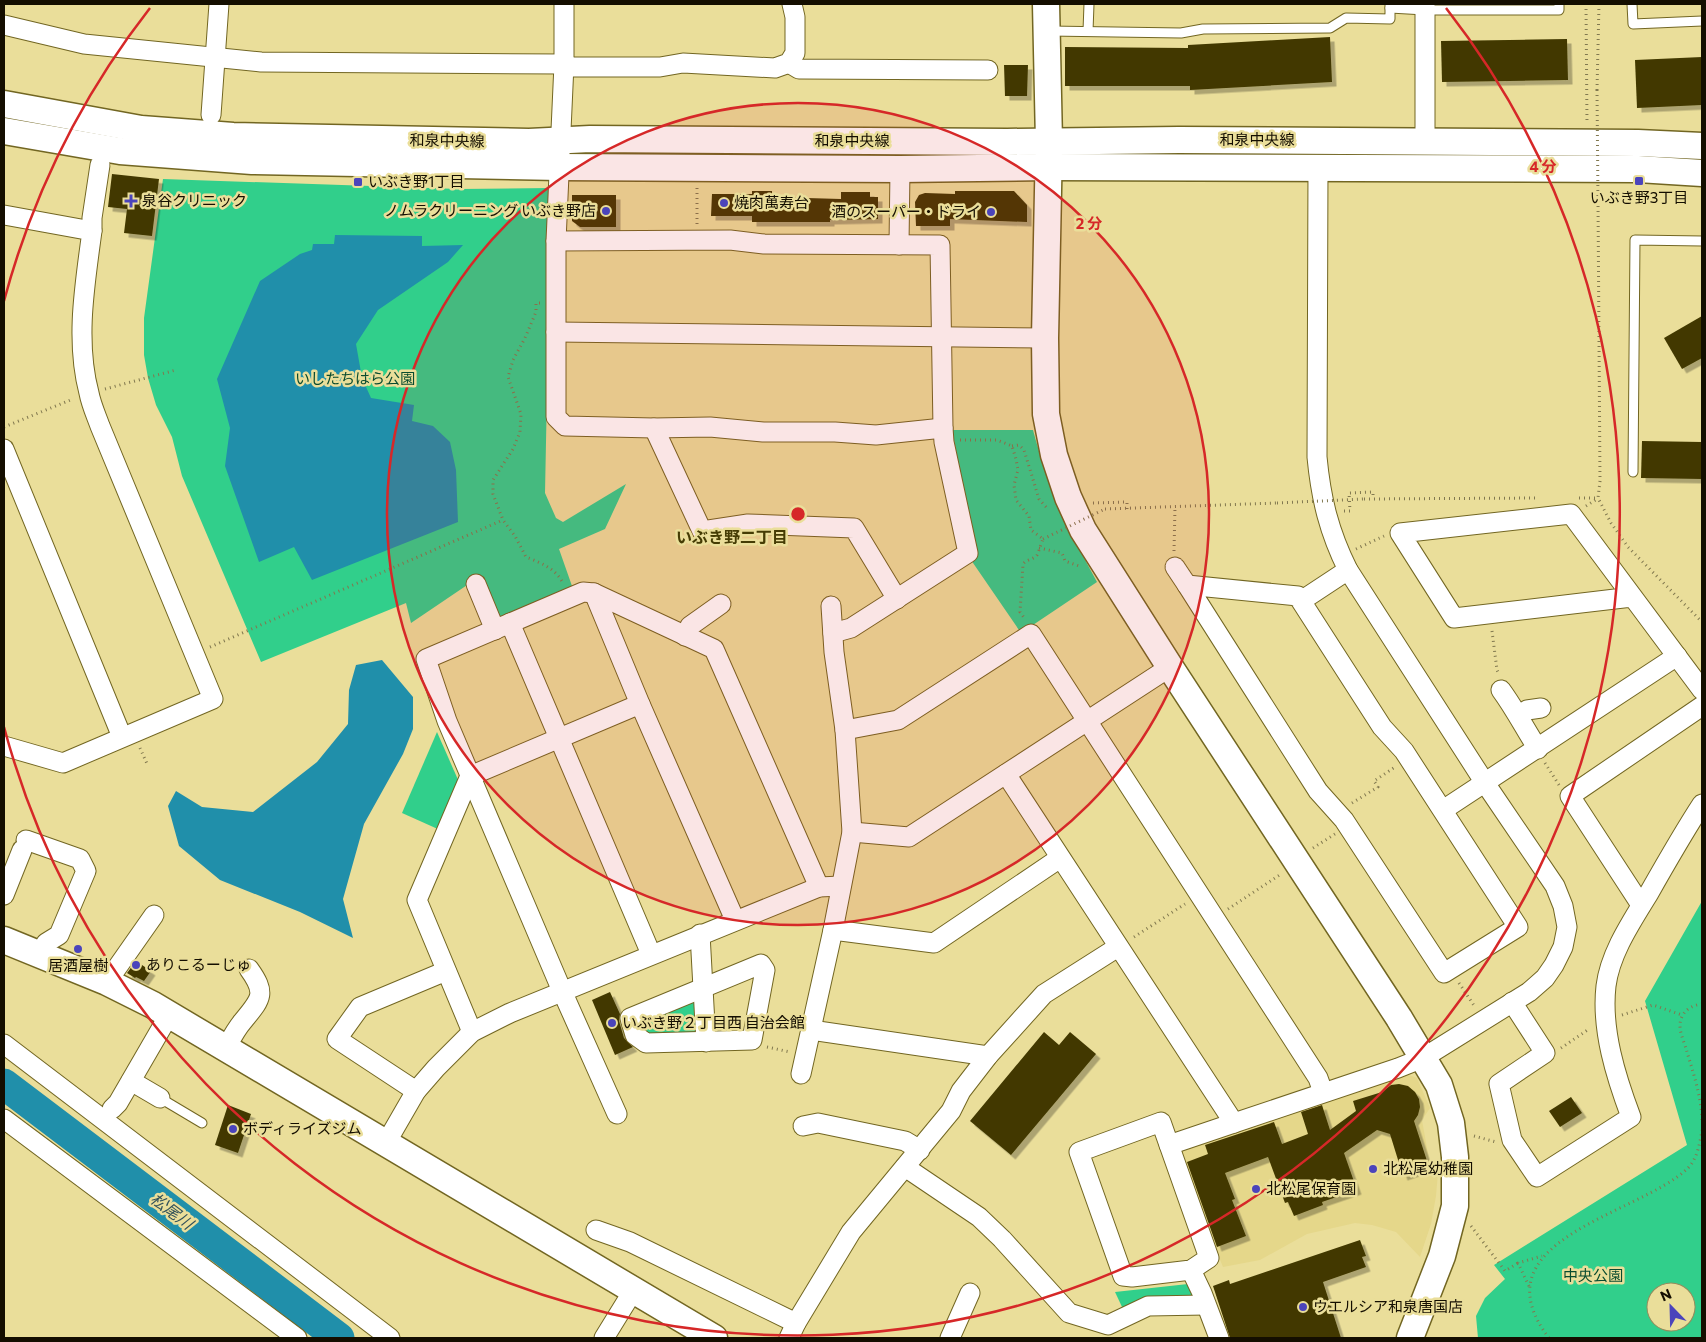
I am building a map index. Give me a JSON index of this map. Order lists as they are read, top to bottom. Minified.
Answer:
{"streets":{"street":["和泉中央線"]},"districts":["いぶき野二丁目"],"water":["松尾川"],"parks":["いしたちはら公園","中央公園"],"places":{"transit":["いぶき野3丁目","いぶき野1丁目"],"health":["泉谷クリニック"],"other":["焼肉萬寿台","ノムラクリーニング いぶき野店","酒のスーパー・ドライ","居酒屋樹","ありこるーじゅ","いぶき野２丁目西 自治会館","ボディライズジム","北松尾幼稚園","北松尾保育園","ウエルシア和泉唐国店"]},"north":"top left","rings":["4 分","2 分"]}
